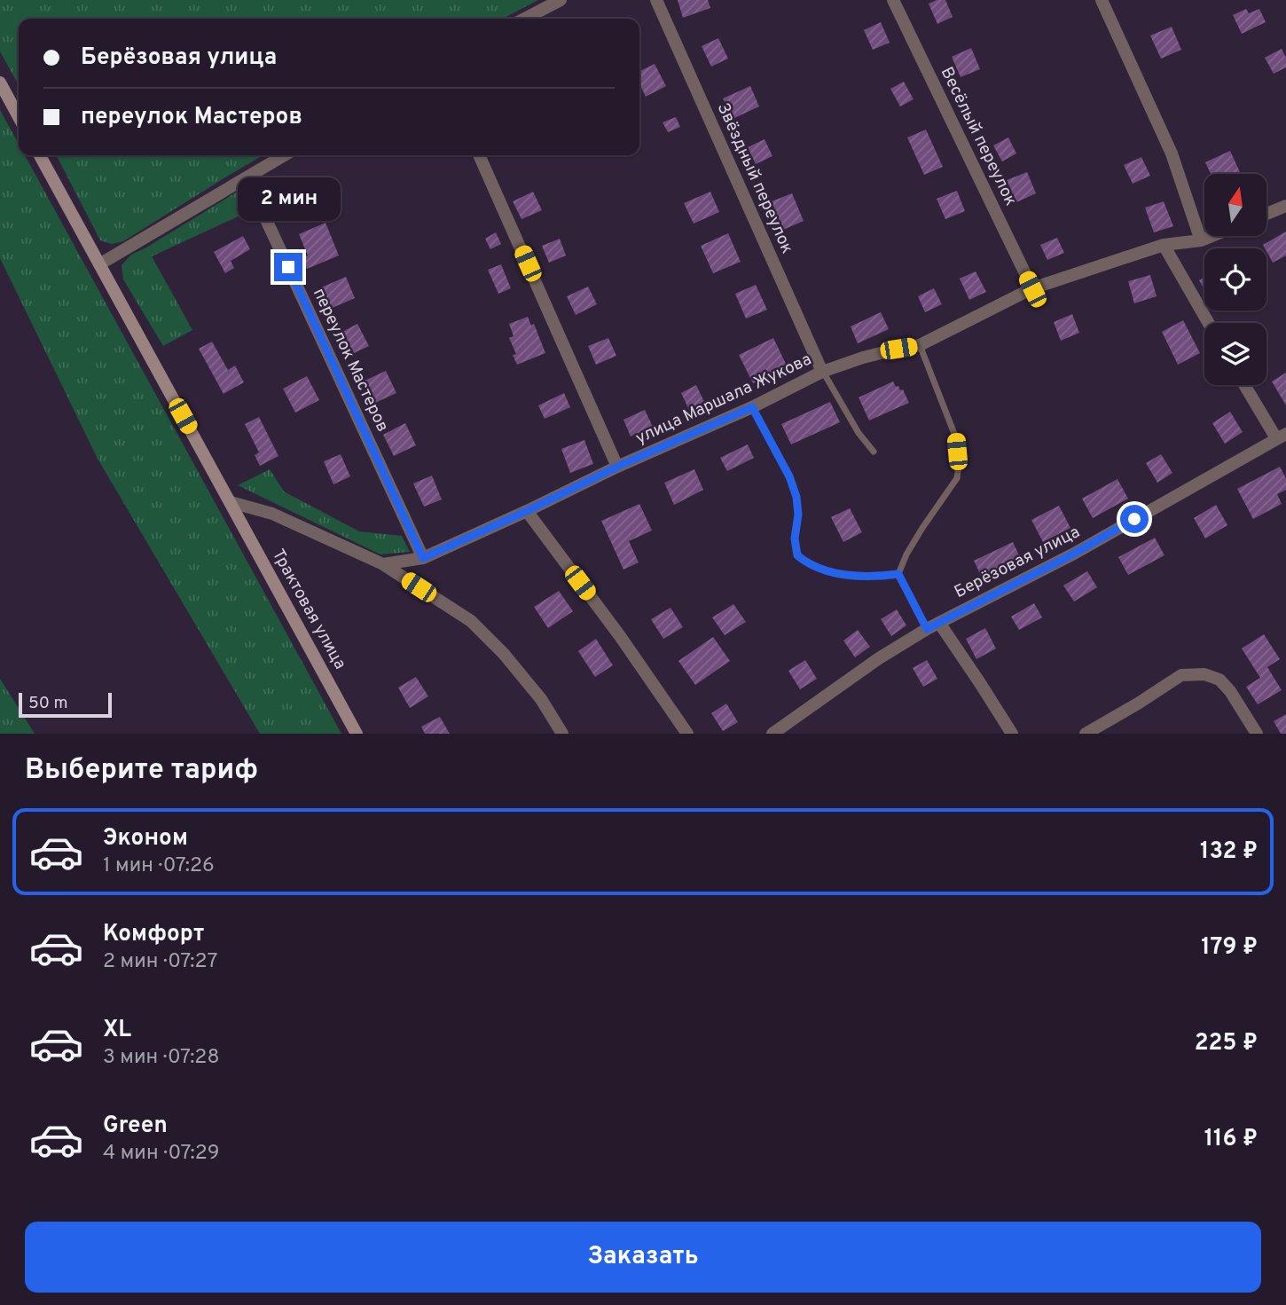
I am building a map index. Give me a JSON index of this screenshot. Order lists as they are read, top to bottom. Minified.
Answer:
{"streets":{"main road":["Трактовая улица"],"street":["Весёлый переулок","Звёздный переулок","переулок Мастеров","улица Маршала Жукова","Берёзовая улица"]},"crossings":[["Весёлый переулок","улица Маршала Жукова"],["Звёздный переулок","улица Маршала Жукова"],["переулок Мастеров","улица Маршала Жукова"]],"scale_bar":"50 m","north":"top","page":{"banner":["Берёзовая улица","переулок Мастеров"],"bubble":"2 мин","scale":"50 m","heading":"Выберите тариф","list":[{"name":"Эконом","note":"1 мин · 07:26","value":"132 ₽"},{"name":"Комфорт","note":"2 мин · 07:27","value":"179 ₽"},{"name":"XL","note":"3 мин · 07:28","value":"225 ₽"},{"name":"Green","note":"4 мин · 07:29","value":"116 ₽"}],"buttons":"Заказать"}}
